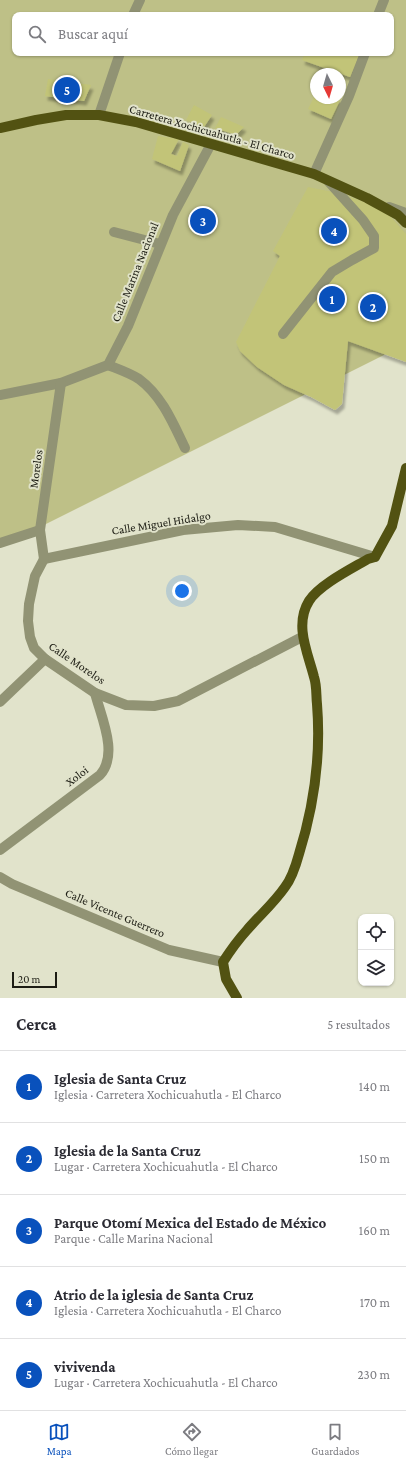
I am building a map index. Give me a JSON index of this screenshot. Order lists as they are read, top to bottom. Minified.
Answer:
{"streets":{"main road":["Carretera Xochicuahutla - El Charco"],"street":["Calle Marina Nacional","Morelos","Calle Miguel Hidalgo","Calle Morelos","Xoloi","Calle Vicente Guerrero"]},"crossings":[["Carretera Xochicuahutla - El Charco","Calle Marina Nacional"],["Morelos","Calle Miguel Hidalgo"],["Morelos","Calle Morelos"],["Calle Miguel Hidalgo","Calle Morelos"],["Calle Morelos","Xoloi"]],"scale_bar":"20 m","north":"bottom","page":{"search":"Buscar aquí","pins":["5","3","4","1","2"],"scale":"20 m","heading":["Cerca","5 resultados"],"list":[{"mark":"1","name":"Iglesia de Santa Cruz","note":"Iglesia · Carretera Xochicuahutla - El Charco","value":"140 m"},{"mark":"2","name":"Iglesia de la Santa Cruz","note":"Lugar · Carretera Xochicuahutla - El Charco","value":"150 m"},{"mark":"3","name":"Parque Otomí Mexica del Estado de México","note":"Parque · Calle Marina Nacional","value":"160 m"},{"mark":"4","name":"Atrio de la iglesia de Santa Cruz","note":"Iglesia · Carretera Xochicuahutla - El Charco","value":"170 m"},{"mark":"5","name":"vivivenda","note":"Lugar · Carretera Xochicuahutla - El Charco","value":"230 m"}],"nav":["Mapa","Cómo llegar","Guardados"]}}
